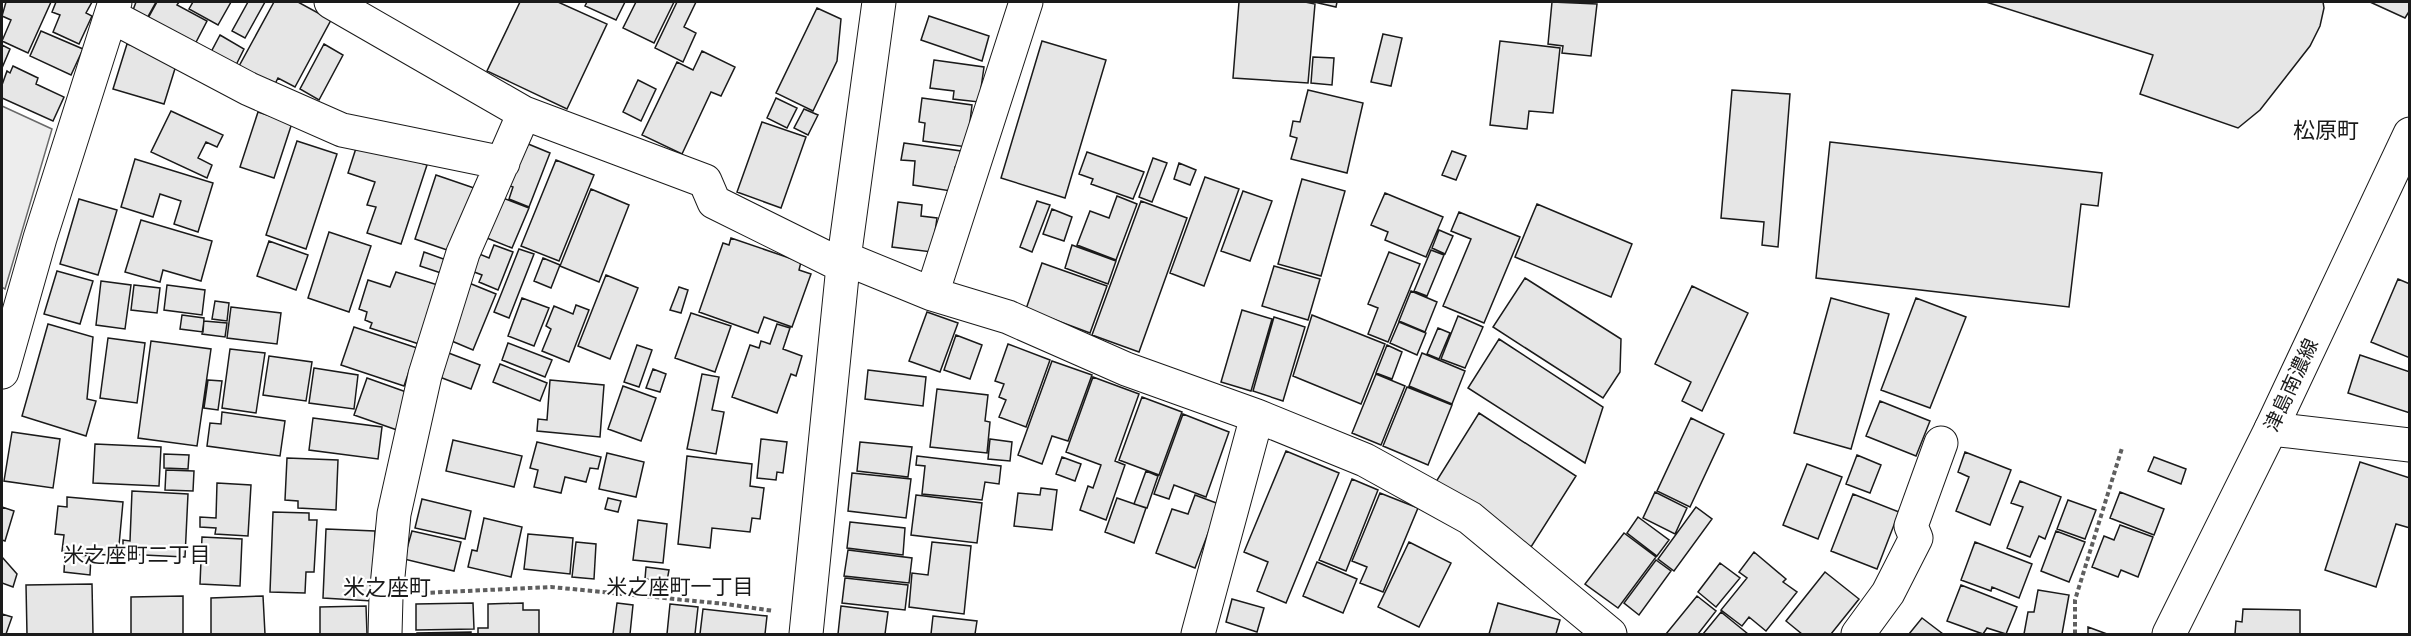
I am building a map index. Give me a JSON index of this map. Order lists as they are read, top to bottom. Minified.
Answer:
{"streets":{"street":["津島南濃線"]},"districts":["松原町","米之座町二丁目","米之座町","米之座町一丁目"]}
